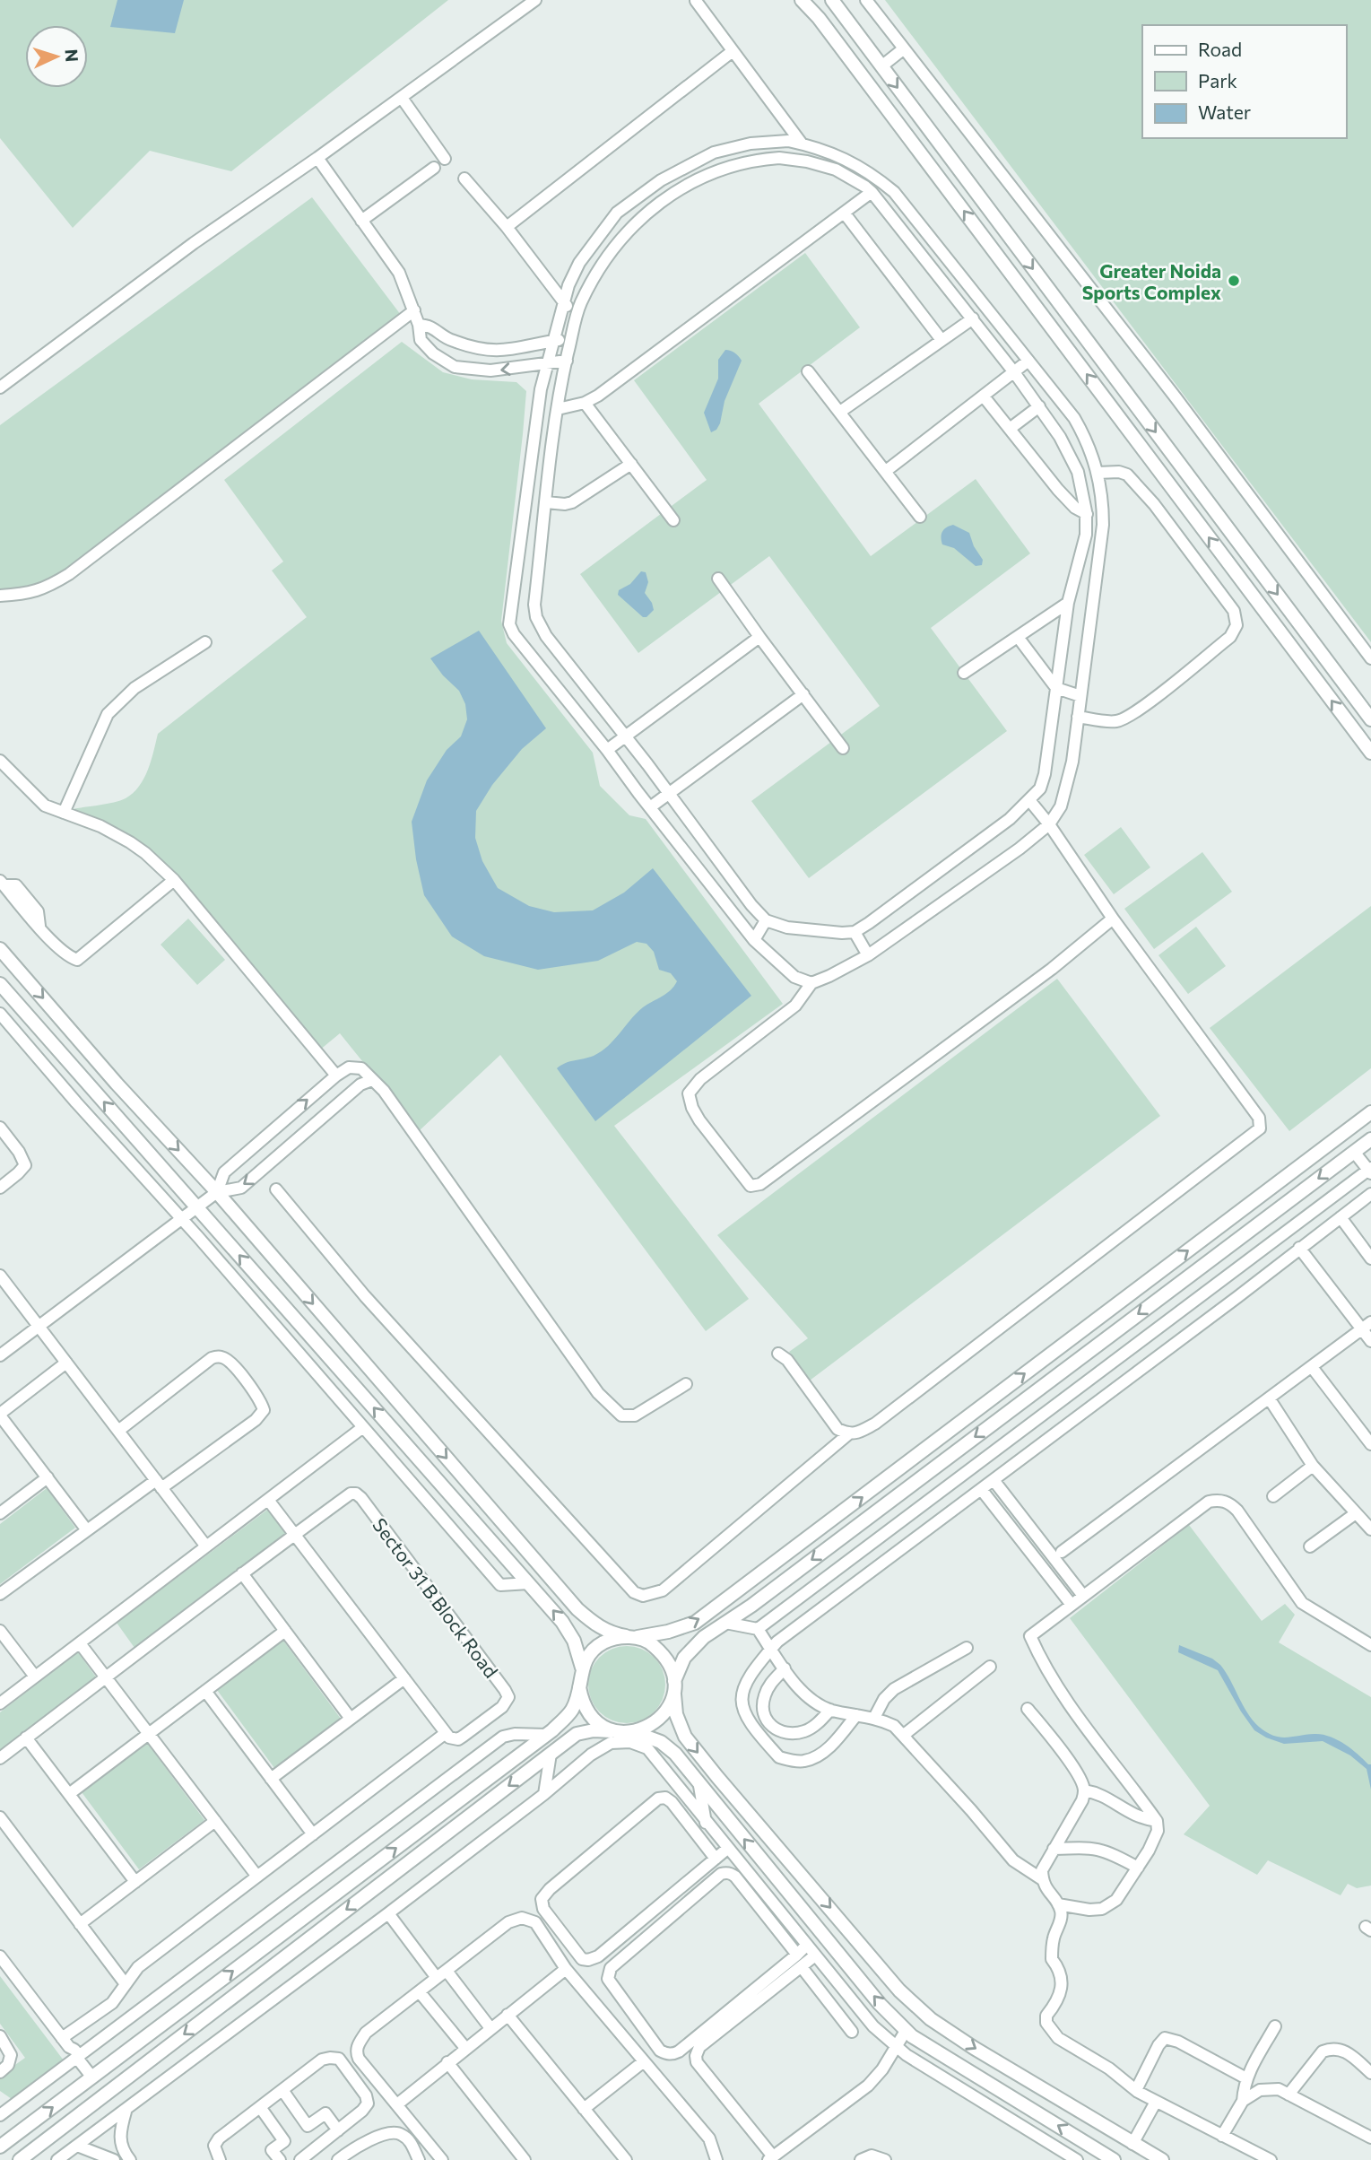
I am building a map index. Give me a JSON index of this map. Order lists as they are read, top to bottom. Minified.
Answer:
{"streets":{"street":["Sector 31 B Block Road"]},"places":["Greater Noida Sports Complex"],"legend":["Road","Park","Water"],"north":"right"}
